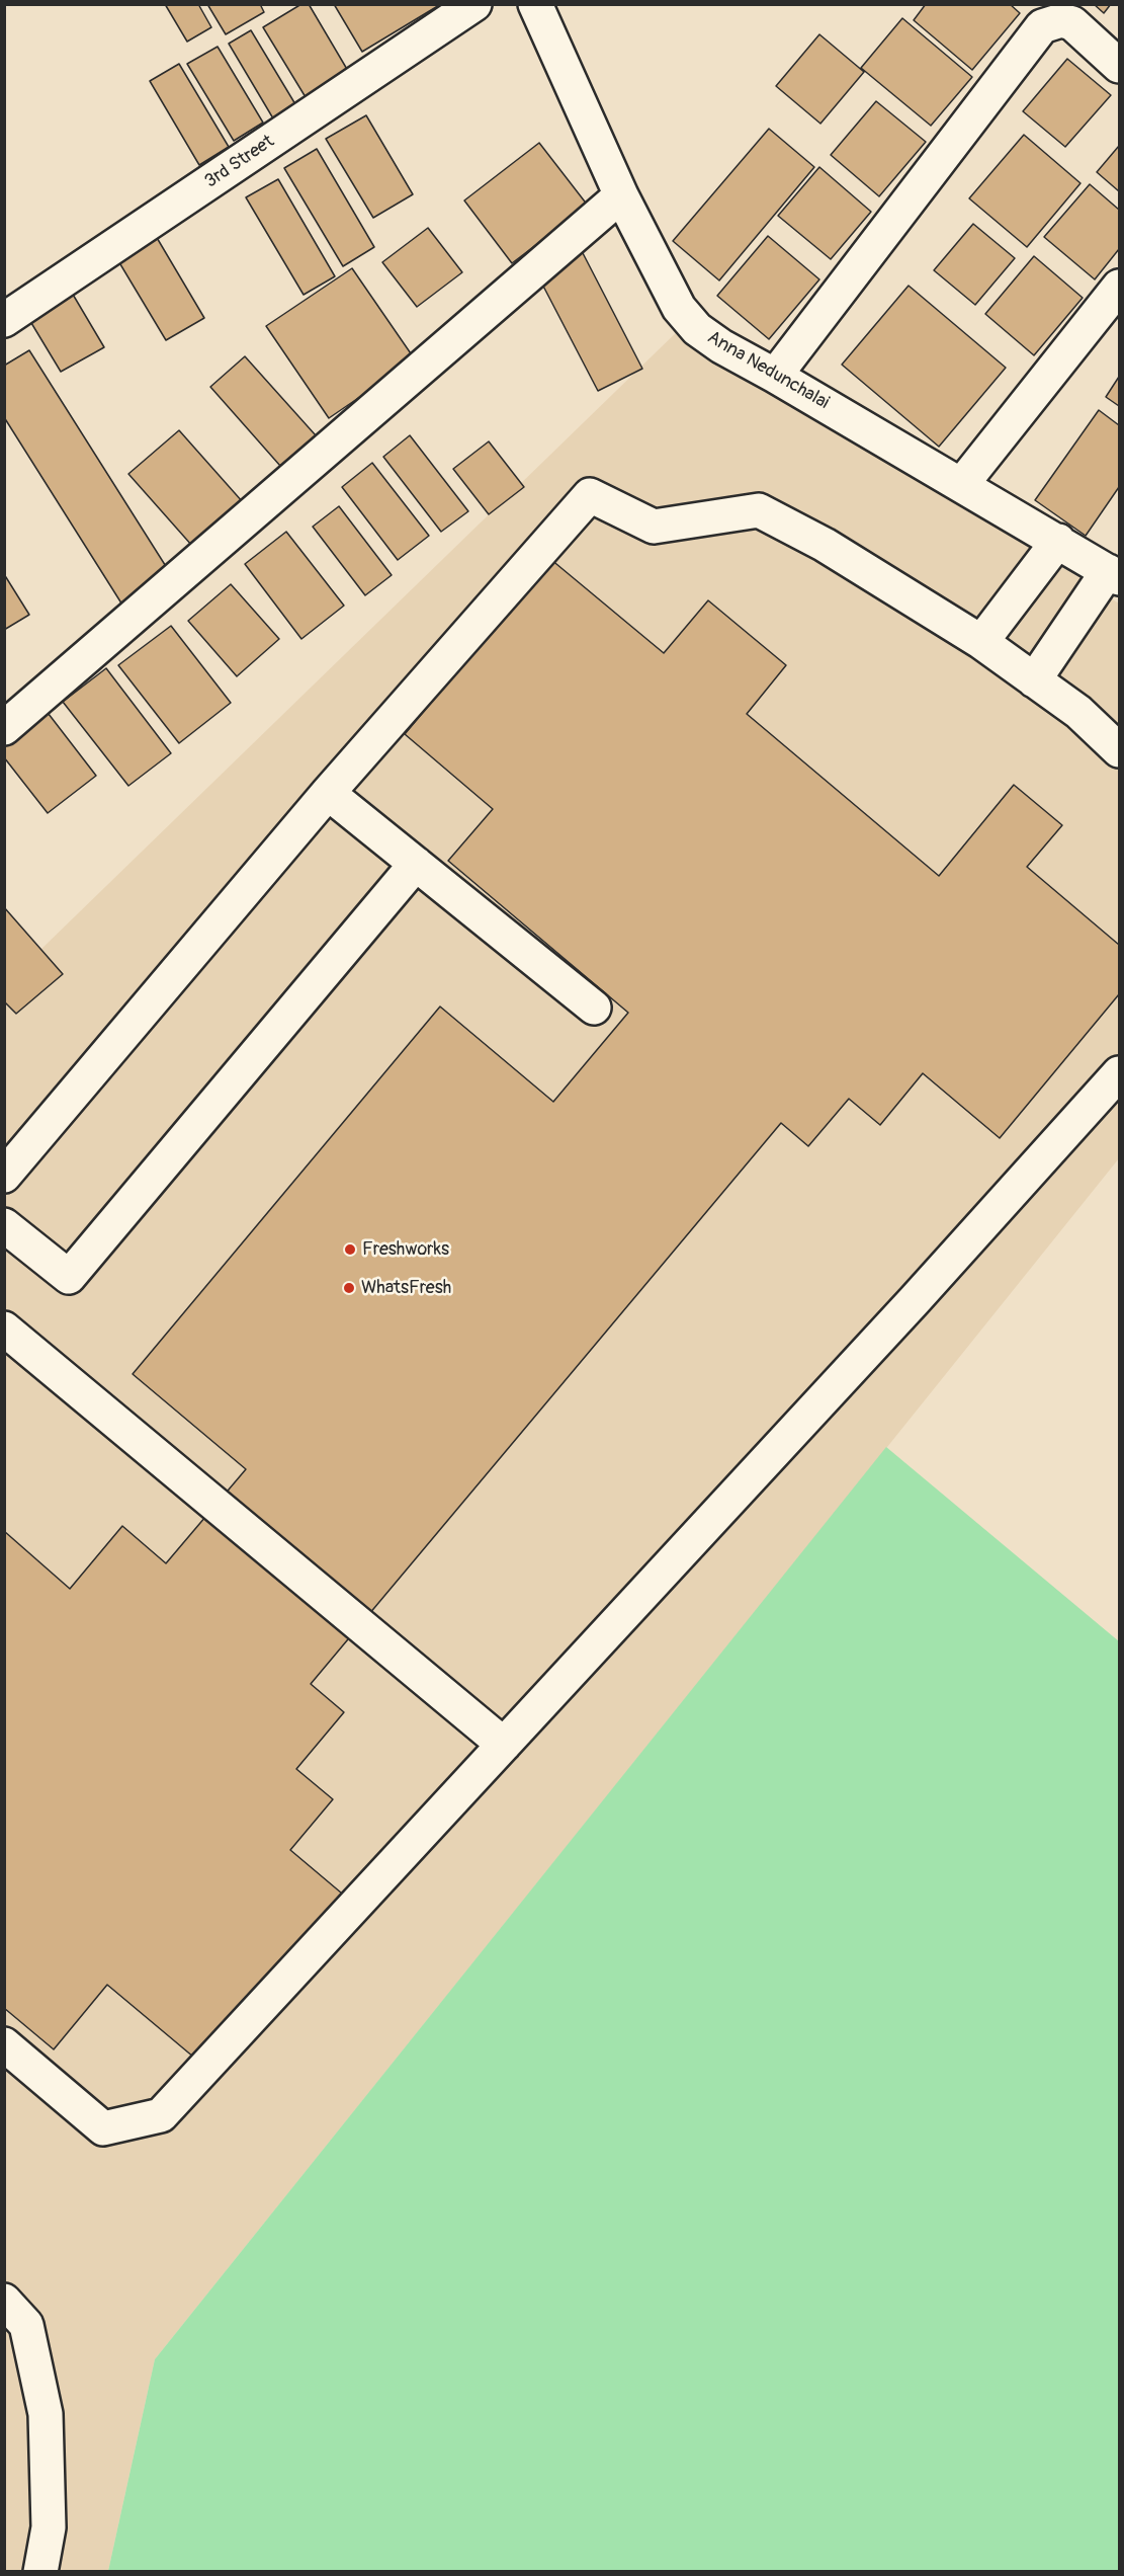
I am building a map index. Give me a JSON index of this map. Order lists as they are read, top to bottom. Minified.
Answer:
{"streets":{"street":["3rd Street","Anna Nedunchalai"]},"places":["Freshworks","WhatsFresh"]}
